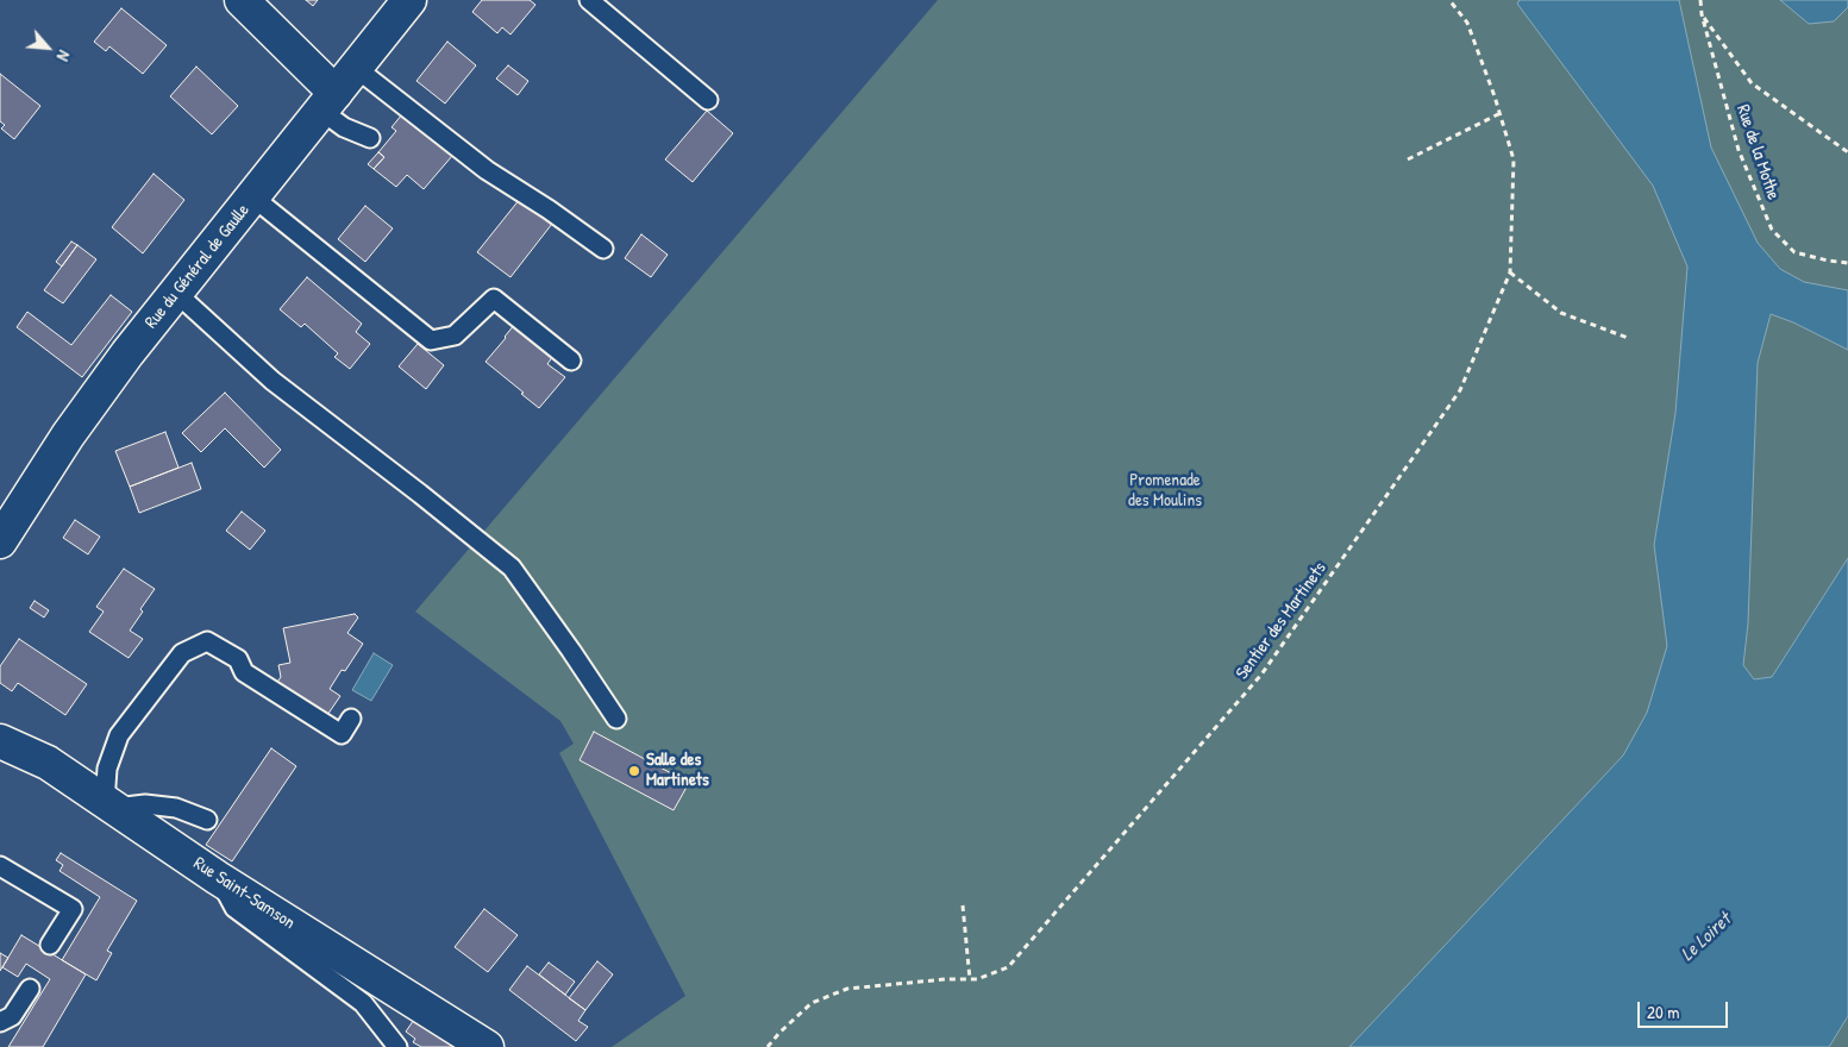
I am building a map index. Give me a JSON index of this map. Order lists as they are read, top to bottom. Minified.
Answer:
{"streets":{"street":["Rue du Général de Gaulle","Rue Saint-Samson"],"path":["Rue de la Mothe","Sentier des Martinets"]},"water":["Le Loiret"],"parks":["Promenade des Moulins"],"places":["Salle des Martinets"],"scale_bar":"20 m","north":"bottom right"}
